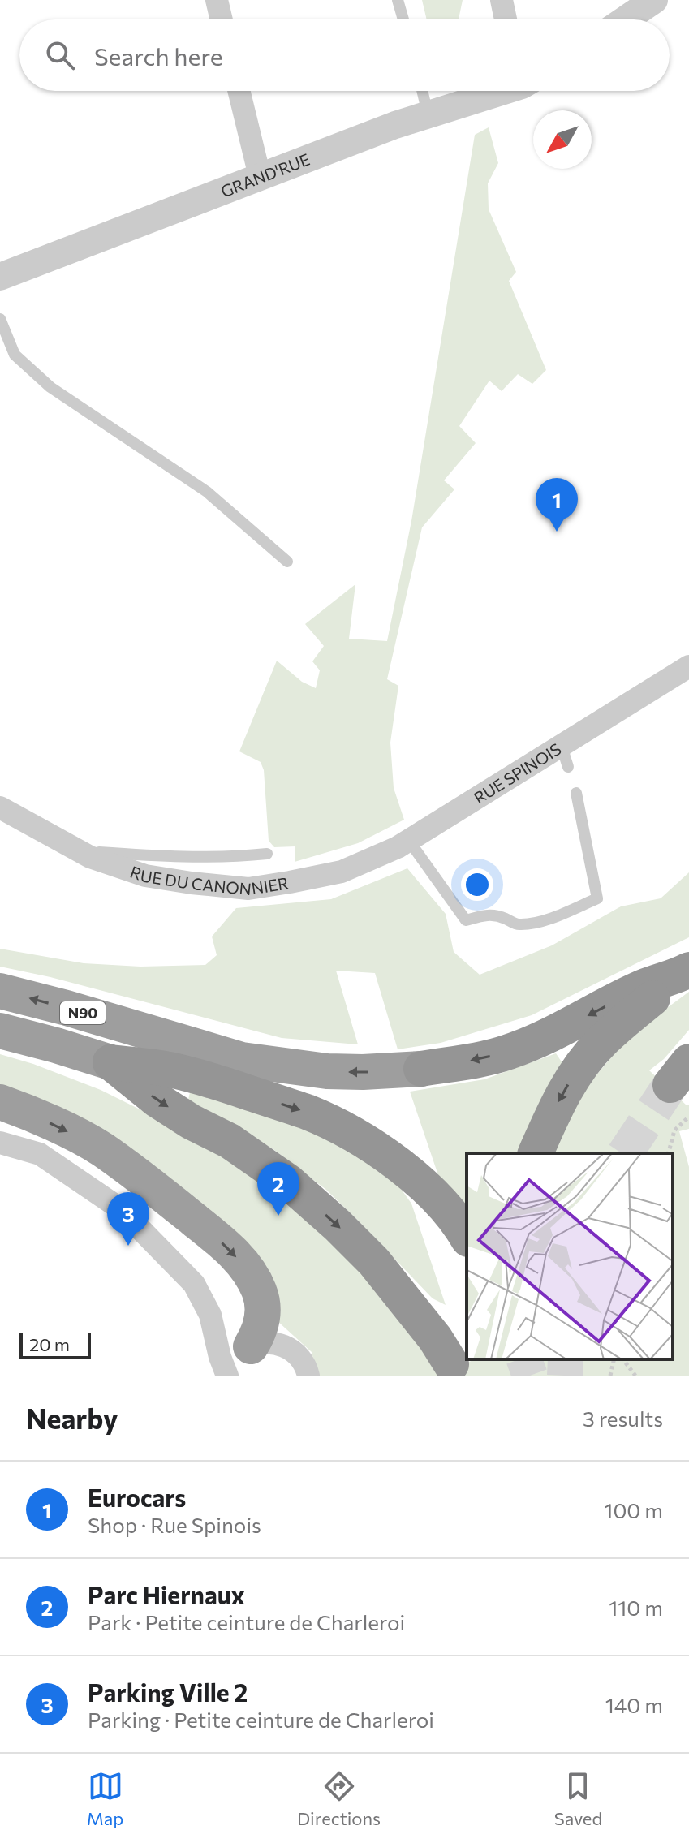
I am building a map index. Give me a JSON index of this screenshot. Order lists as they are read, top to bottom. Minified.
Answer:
{"streets":{"highway":["N90"],"street":["GRAND'RUE","RUE SPINOIS","RUE DU CANONNIER"]},"crossings":[["RUE SPINOIS","RUE DU CANONNIER"]],"scale_bar":"20 m","north":"bottom left","page":{"search":"Search here","pins":["1","2","3"],"scale":"20 m","heading":["Nearby","3 results"],"list":[{"mark":"1","name":"Eurocars","note":"Shop · Rue Spinois","value":"100 m"},{"mark":"2","name":"Parc Hiernaux","note":"Park · Petite ceinture de Charleroi","value":"110 m"},{"mark":"3","name":"Parking Ville 2","note":"Parking · Petite ceinture de Charleroi","value":"140 m"}],"nav":["Map","Directions","Saved"]}}
